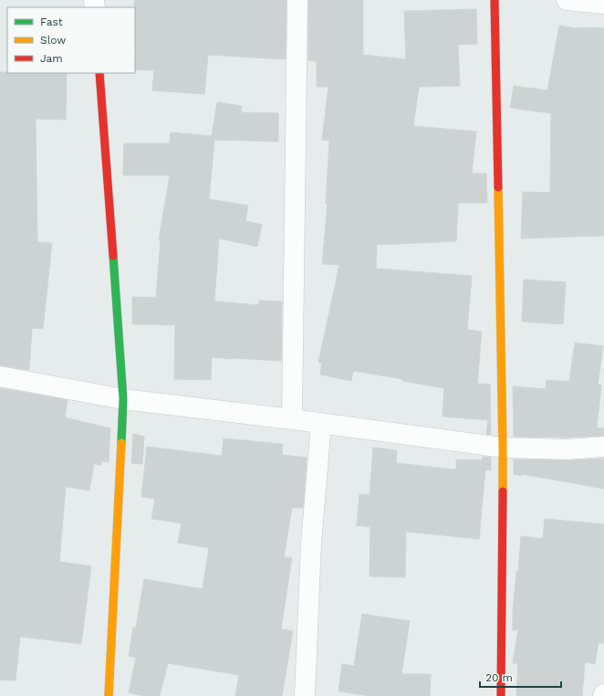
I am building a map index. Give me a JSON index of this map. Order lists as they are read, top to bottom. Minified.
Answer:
{"legend":["Fast","Slow","Jam"],"scale_bar":"20 m"}
